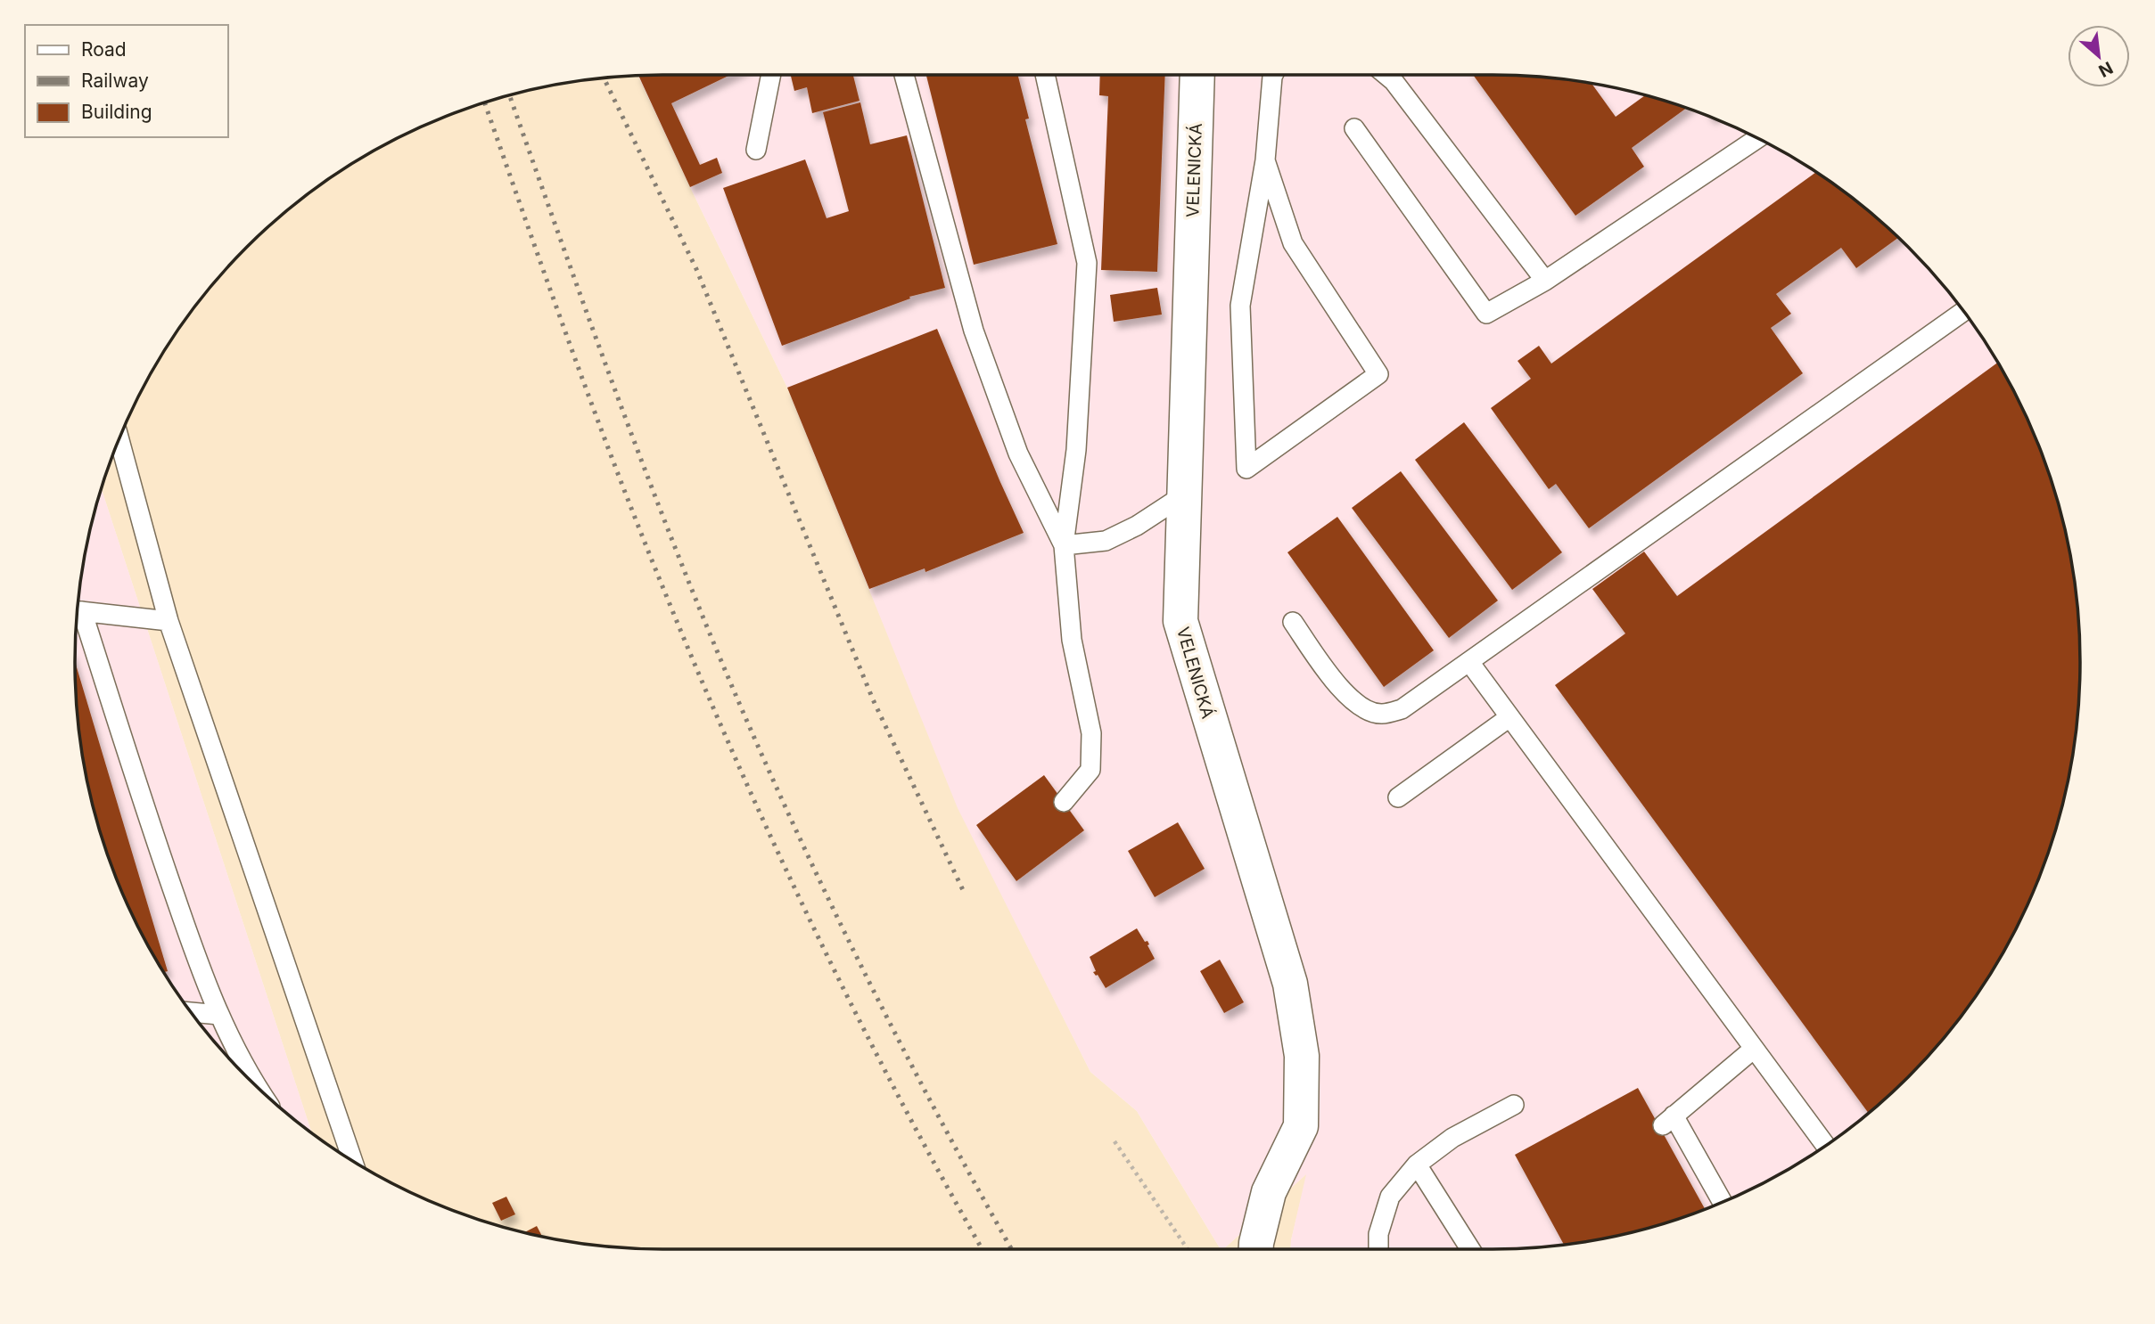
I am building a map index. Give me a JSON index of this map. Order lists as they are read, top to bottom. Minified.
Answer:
{"streets":{"street":["VELENICKÁ"]},"legend":["Road","Railway","Building"],"north":"bottom right"}
